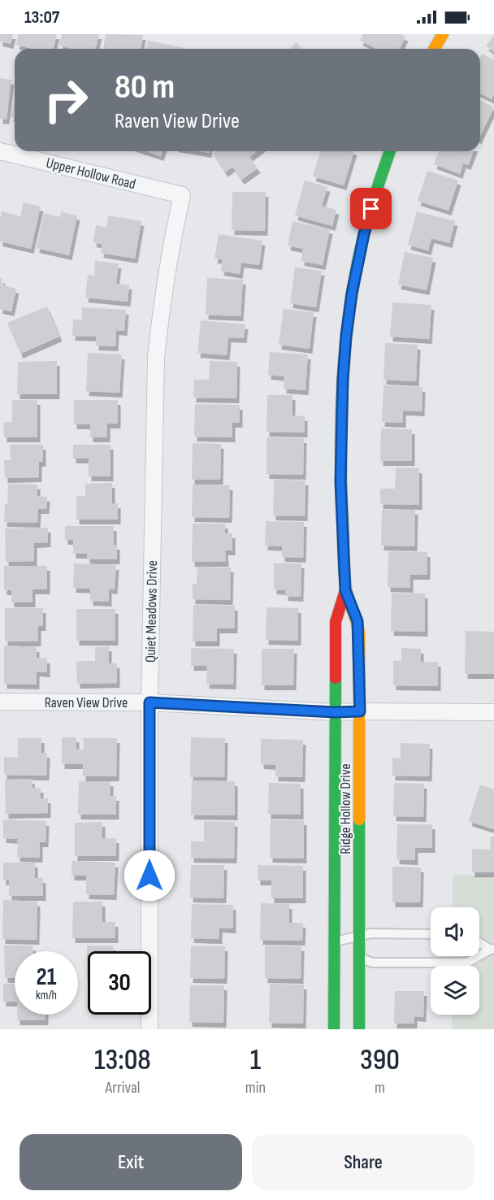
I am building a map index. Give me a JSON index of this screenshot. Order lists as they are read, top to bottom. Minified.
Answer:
{"streets":{"street":["Upper Hollow Road","Quiet Meadows Drive","Raven View Drive","Ridge Hollow Drive"]},"crossings":[["Upper Hollow Road","Quiet Meadows Drive"],["Quiet Meadows Drive","Raven View Drive"],["Raven View Drive","Ridge Hollow Drive"]],"page":{"status":"13:07","turn":["80 m","Raven View Drive"],"speed":"21 km/h","limit":"30","eta":["13:08","Arrival","1","min","390","m"],"buttons":["Exit","Share"]}}
